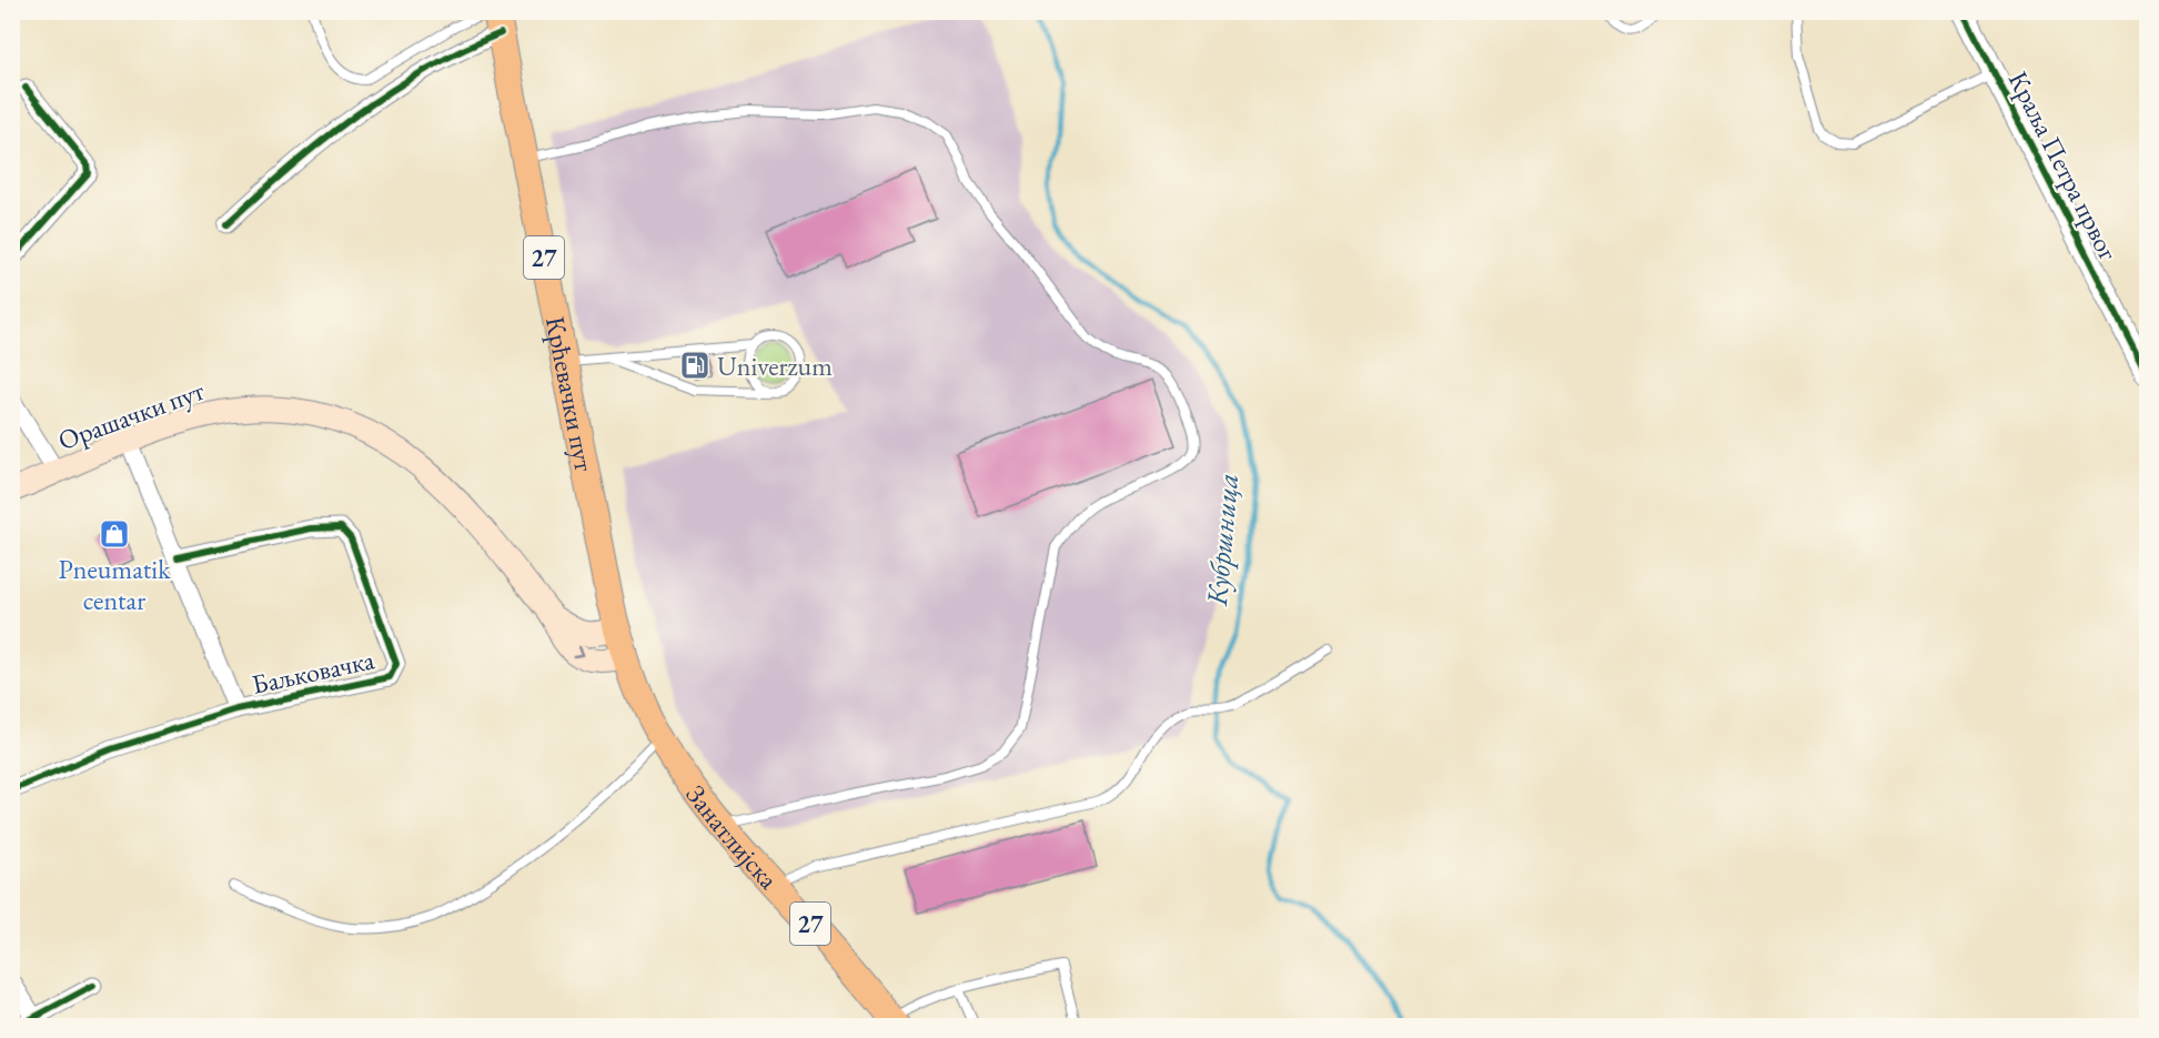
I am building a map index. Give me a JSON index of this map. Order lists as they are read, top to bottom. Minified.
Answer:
{"streets":{"main road":["27","Крћевачки пут","Орашачки пут","Занатлијска"],"street":["Краља Петра првог","Баљковачка"]},"crossings":[["Крћевачки пут","Занатлијска"],["Орашачки пут","Баљковачка"]],"water":["Кубршница"],"places":{"fuel station":["Univerzum"],"shop":["Pneumatik centar"]}}
